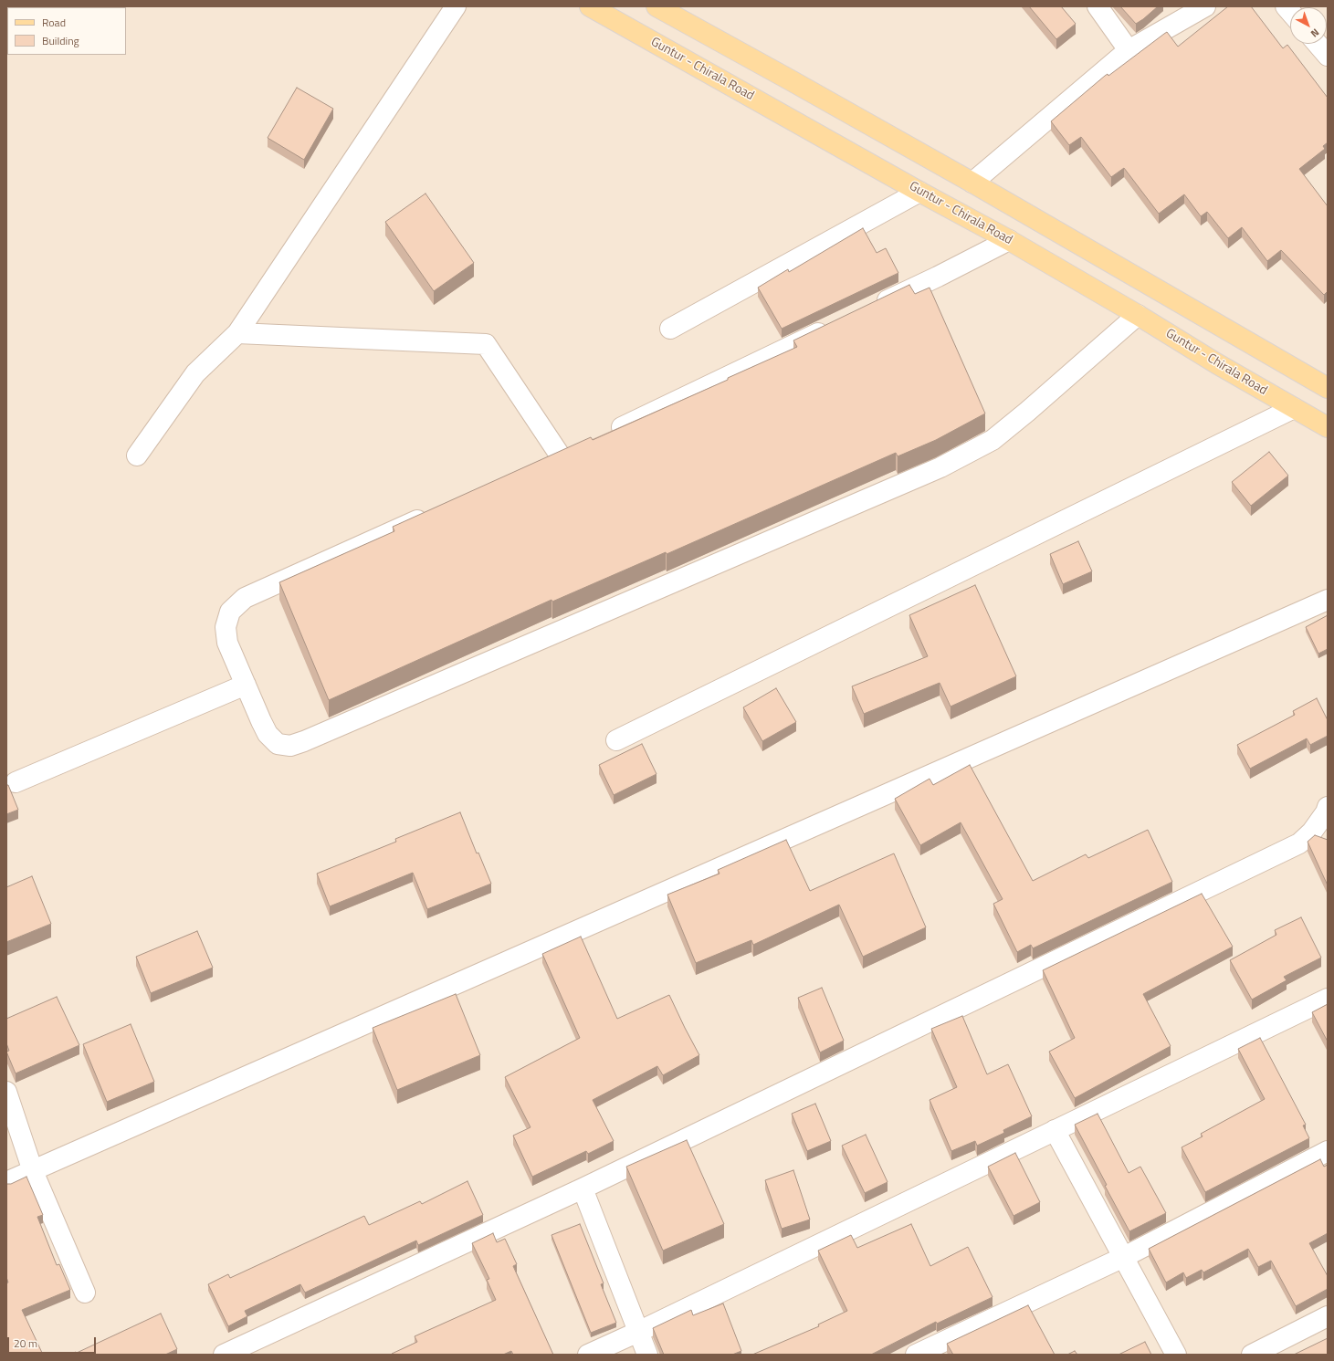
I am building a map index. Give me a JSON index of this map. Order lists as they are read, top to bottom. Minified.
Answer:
{"streets":{"main road":["Guntur - Chirala Road"]},"legend":["Road","Building"],"scale_bar":"20 m","north":"bottom right"}
